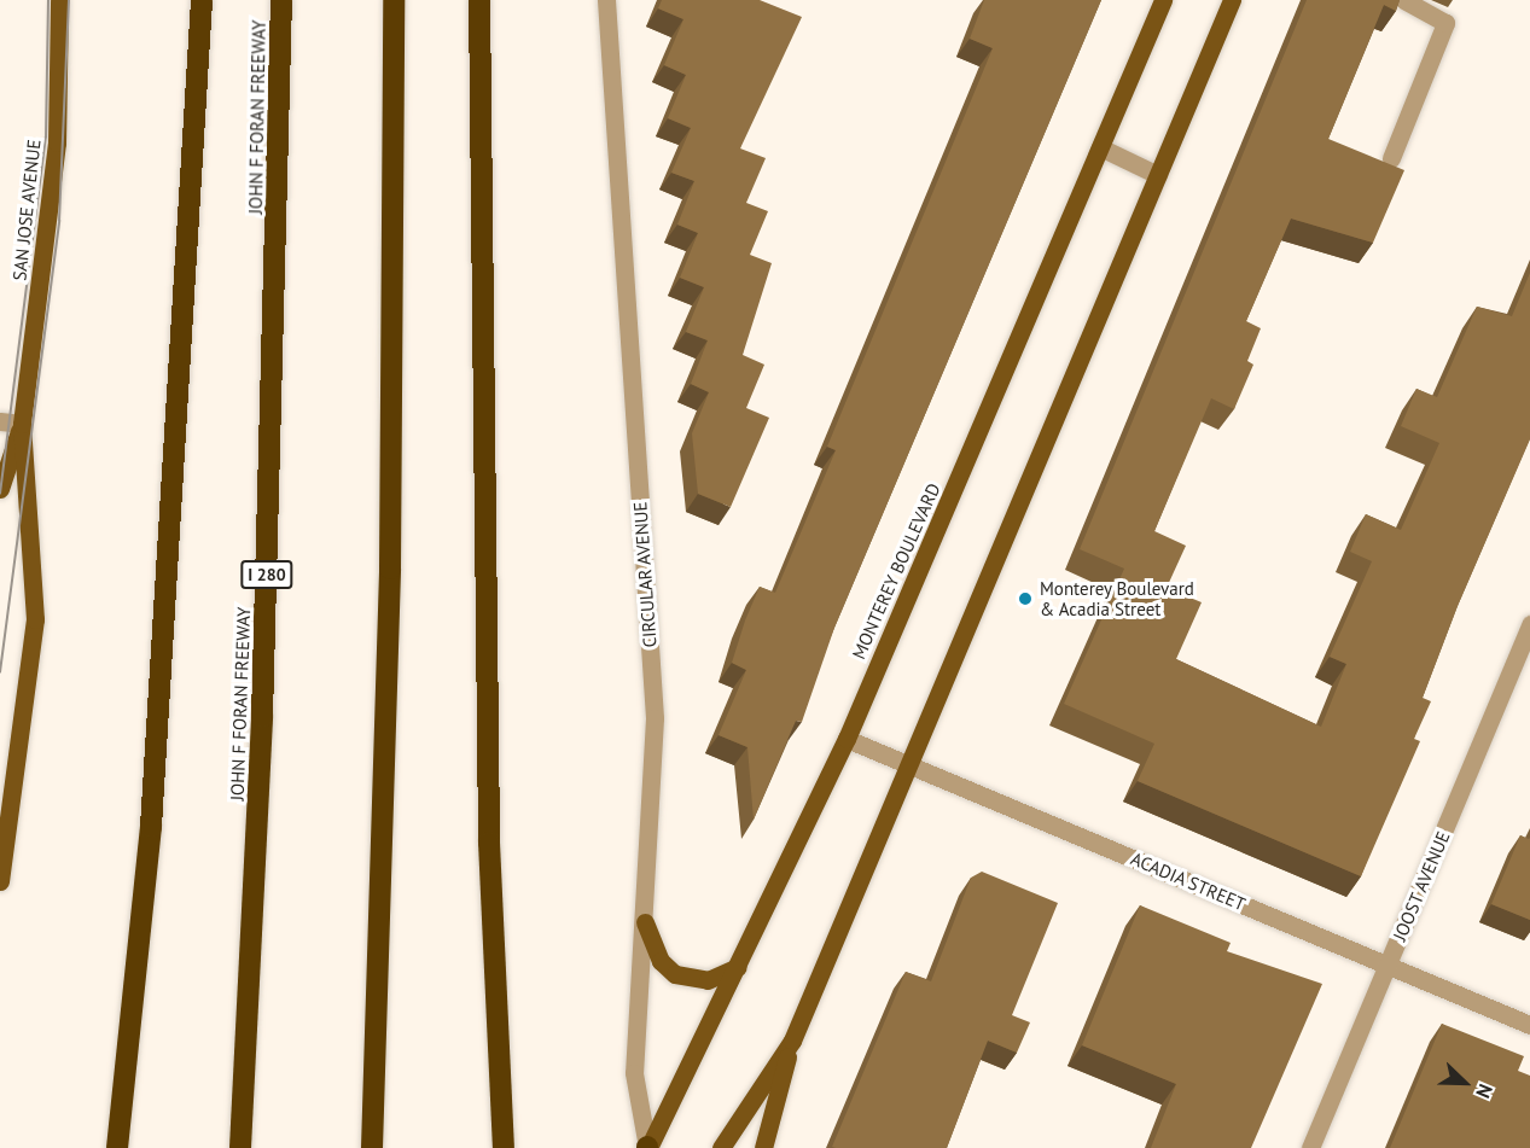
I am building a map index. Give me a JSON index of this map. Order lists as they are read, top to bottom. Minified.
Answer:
{"streets":{"highway":["JOHN F FORAN FREEWAY","I 280"],"main road":["SAN JOSE AVENUE","MONTEREY BOULEVARD"],"street":["CIRCULAR AVENUE","ACADIA STREET","JOOST AVENUE"]},"crossings":[["MONTEREY BOULEVARD","CIRCULAR AVENUE"],["MONTEREY BOULEVARD","ACADIA STREET"],["ACADIA STREET","JOOST AVENUE"]],"places":["Monterey Boulevard & Acadia Street"],"north":"bottom right"}
